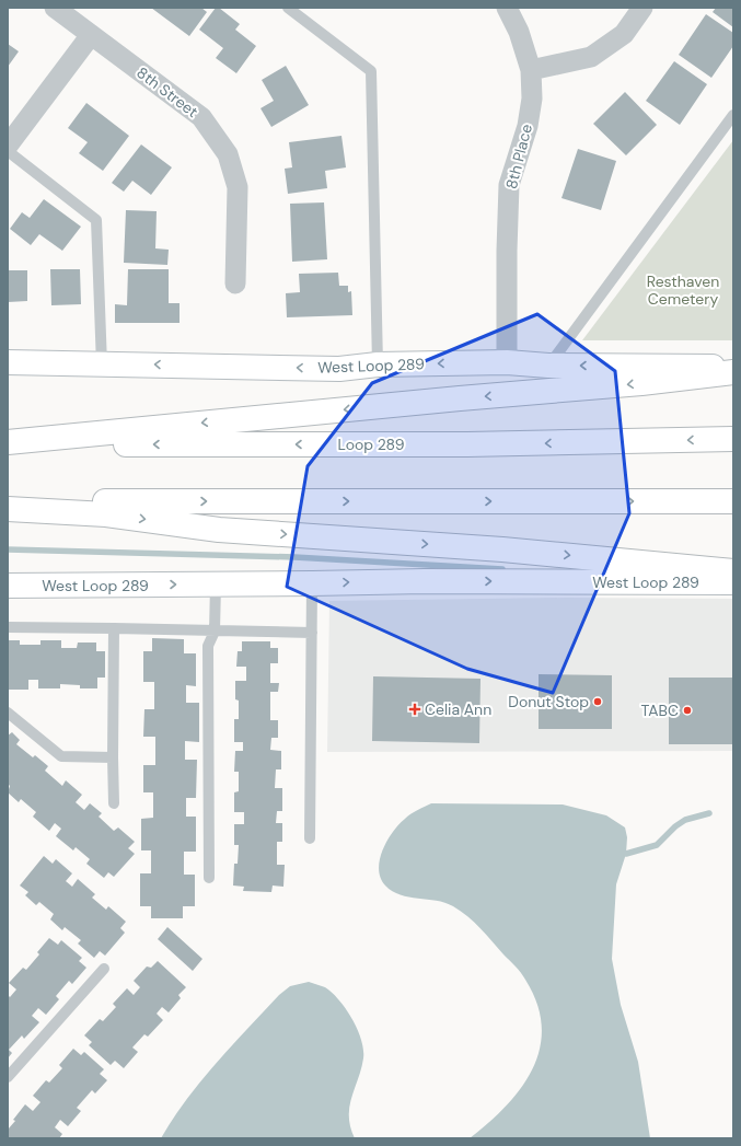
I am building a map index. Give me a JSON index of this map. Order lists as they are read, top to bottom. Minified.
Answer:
{"streets":{"main road":["West Loop 289","Loop 289"],"street":["8th Street","8th Place"]},"crossings":[["8th Place","West Loop 289"]],"parks":["Resthaven Cemetery"],"places":{"other":["Donut Stop","TABC"],"health":["Celia Ann"]}}
